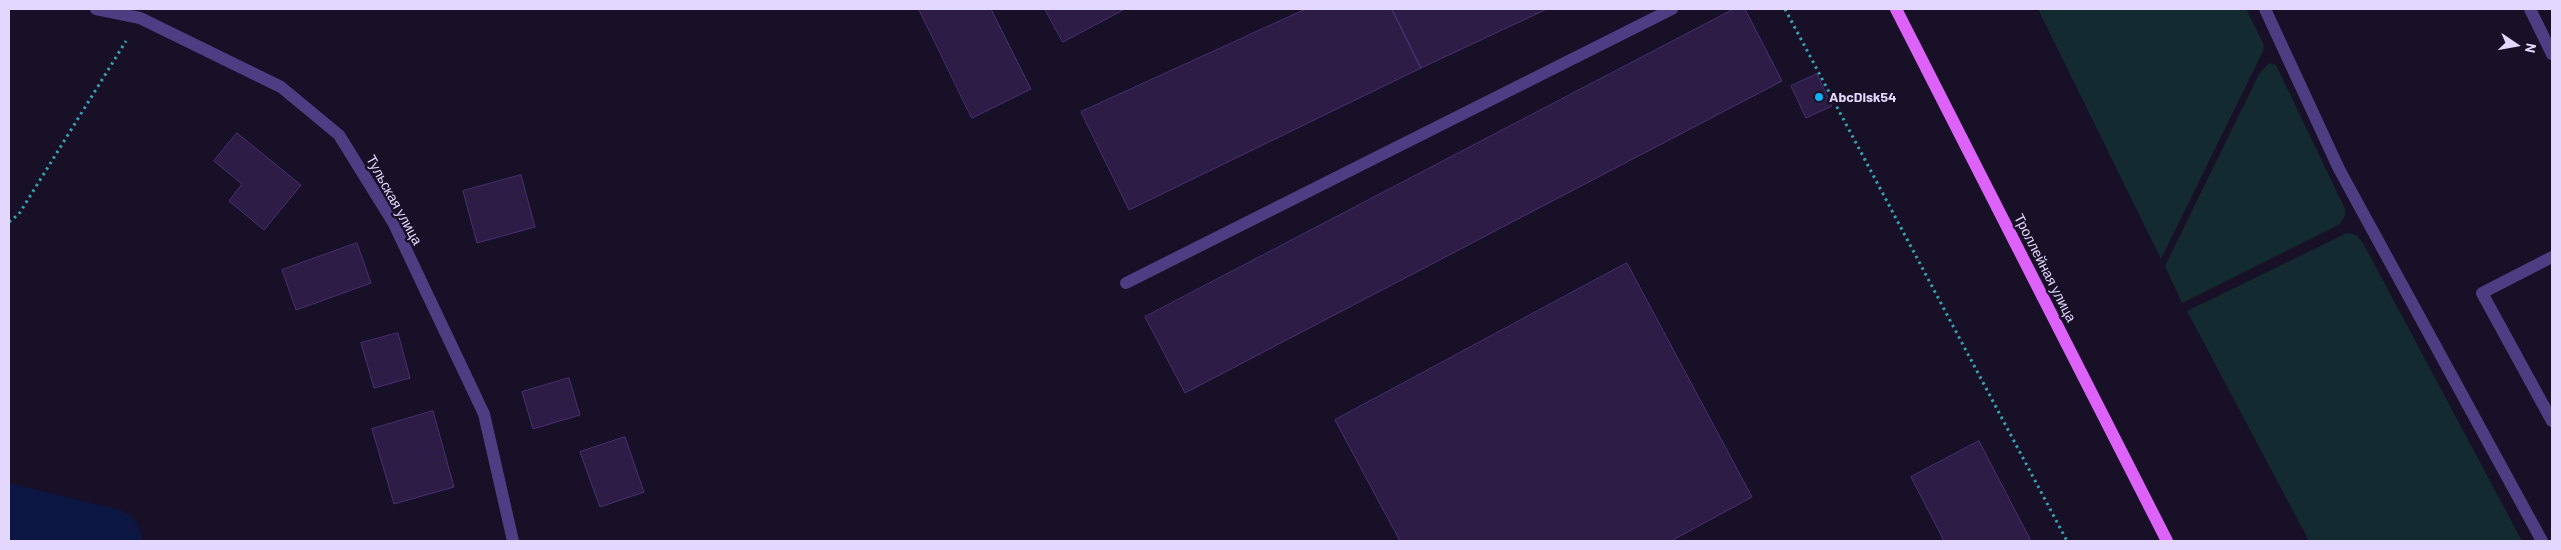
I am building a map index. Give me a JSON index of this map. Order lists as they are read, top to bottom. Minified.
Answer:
{"streets":{"main road":["Троллейная улица"],"street":["Тульская улица"]},"places":["AbcDisk54"],"north":"right"}
